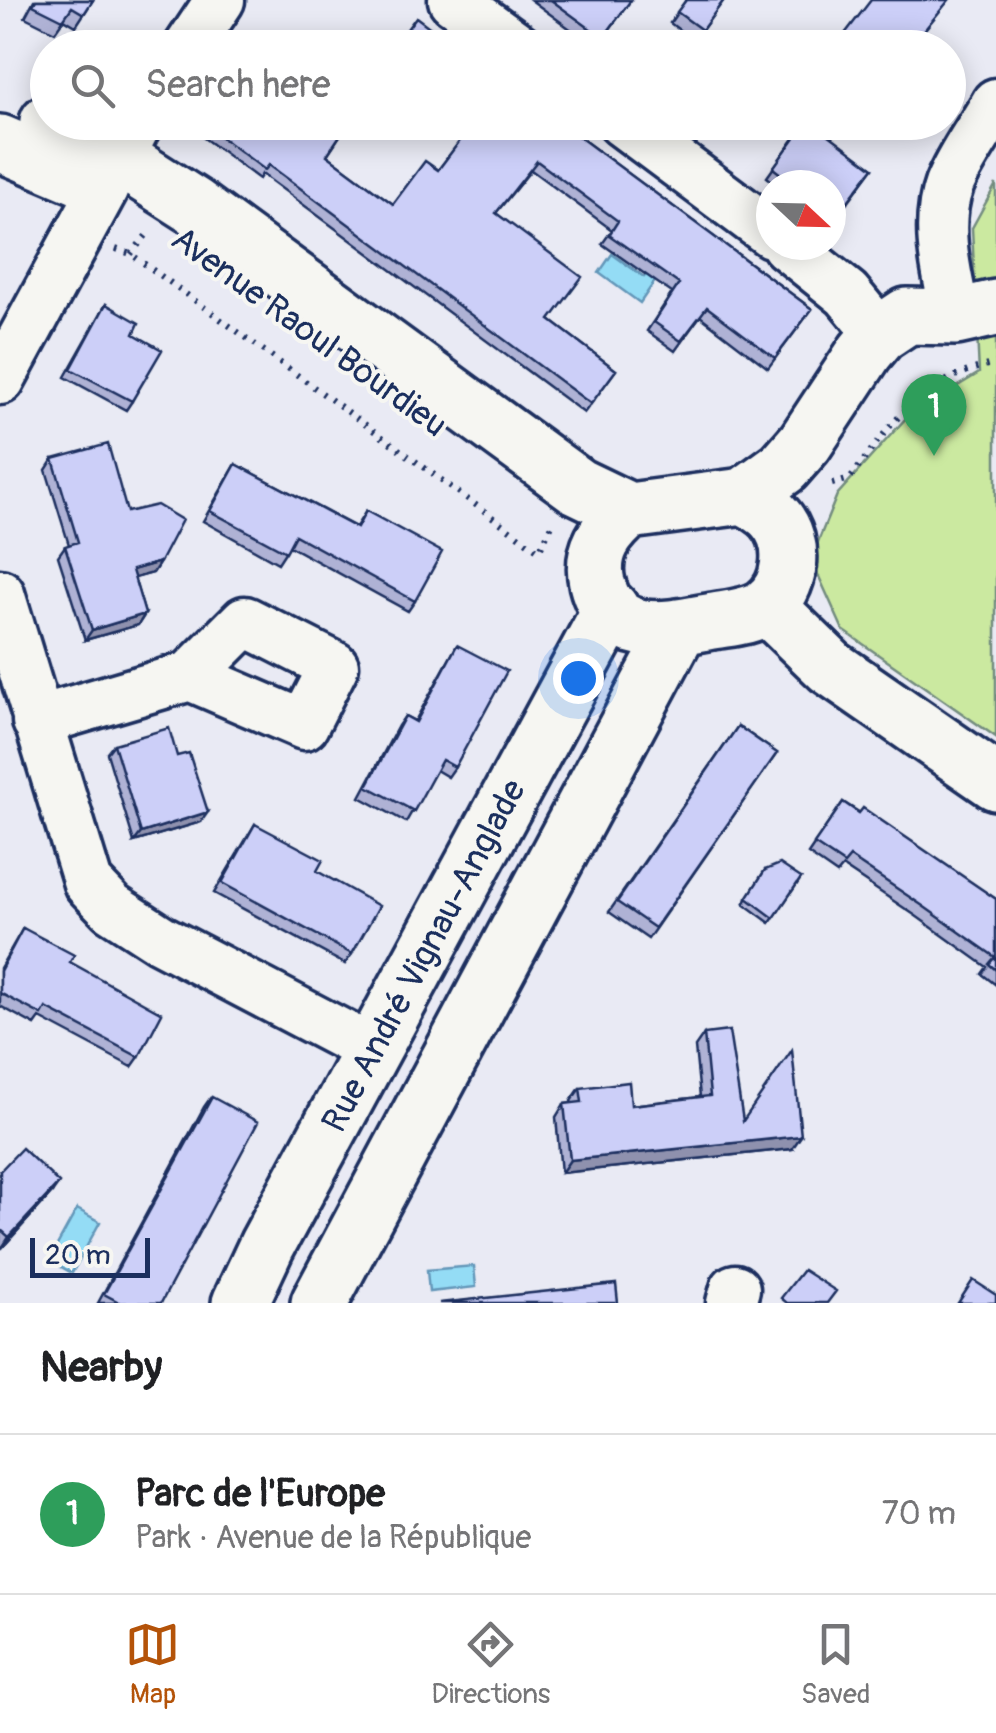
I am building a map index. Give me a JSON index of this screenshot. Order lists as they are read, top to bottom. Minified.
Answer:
{"streets":{"street":["Avenue Raoul Bourdieu","Rue André Vignau-Anglade"]},"crossings":[["Avenue Raoul Bourdieu","Rue André Vignau-Anglade"]],"scale_bar":"20 m","north":"right","page":{"search":"Search here","pins":"1","scale":"20 m","heading":"Nearby","list":[{"mark":"1","name":"Parc de l'Europe","note":"Park · Avenue de la République","value":"70 m"}],"nav":["Map","Directions","Saved"]}}
